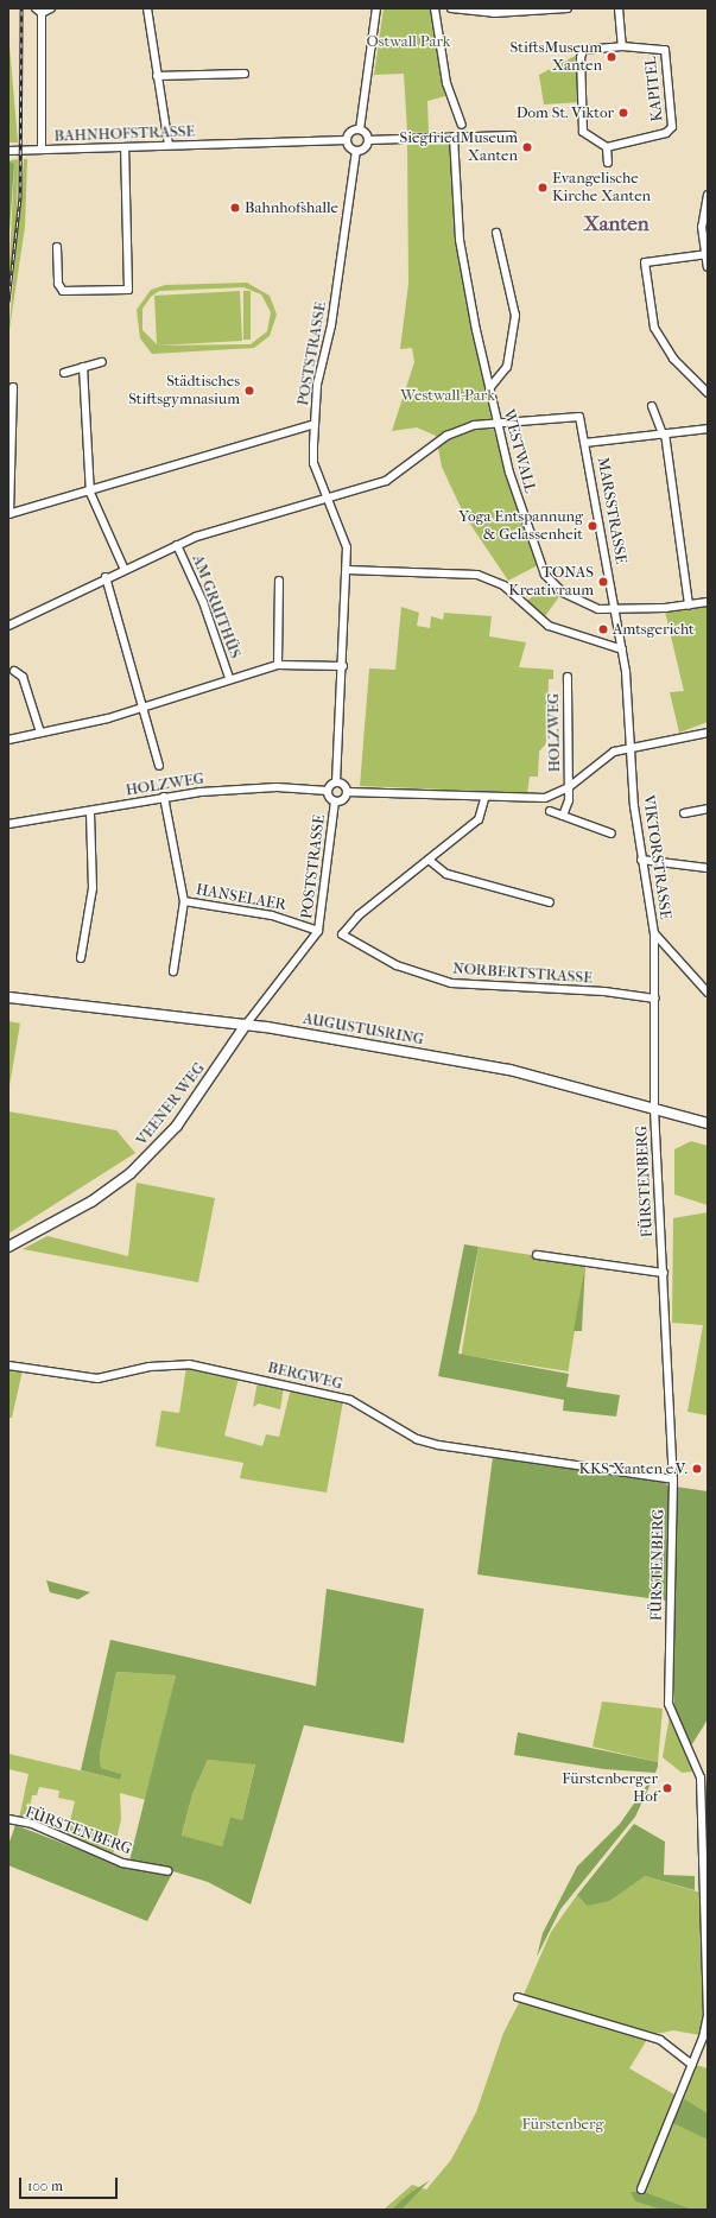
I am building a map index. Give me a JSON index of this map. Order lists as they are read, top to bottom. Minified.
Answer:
{"streets":{"main road":["AUGUSTUSRING","VEENER WEG"],"street":["KAPITEL","BAHNHOFSTRASSE","POSTSTRASSE","WESTWALL","MARSSTRASSE","AM GRUITHÜS","HOLZWEG","VIKTORSTRASSE","HANSELAER","NORBERTSTRASSE","FÜRSTENBERG","BERGWEG"]},"crossings":[["BAHNHOFSTRASSE","POSTSTRASSE"],["POSTSTRASSE","HOLZWEG"],["POSTSTRASSE","HANSELAER"],["POSTSTRASSE","AUGUSTUSRING"],["POSTSTRASSE","VEENER WEG"],["WESTWALL","MARSSTRASSE"],["WESTWALL","VIKTORSTRASSE"],["MARSSTRASSE","VIKTORSTRASSE"],["HOLZWEG","VIKTORSTRASSE"],["VIKTORSTRASSE","NORBERTSTRASSE"],["VIKTORSTRASSE","AUGUSTUSRING"],["VIKTORSTRASSE","FÜRSTENBERG"],["AUGUSTUSRING","VEENER WEG"],["AUGUSTUSRING","FÜRSTENBERG"],["FÜRSTENBERG","BERGWEG"]],"districts":["Xanten"],"parks":["Ostwall Park","Westwall-Park","Fürstenberg"],"places":["StiftsMuseum Xanten","Dom St. Viktor","SiegfriedMuseum Xanten","Evangelische Kirche Xanten","Bahnhofshalle","Städtisches Stiftsgymnasium","Yoga Entspannung & Gelassenheit","TONAS Kreativraum","Amtsgericht","KKS Xanten e.V.","Fürstenberger Hof"],"scale_bar":"100 m"}
